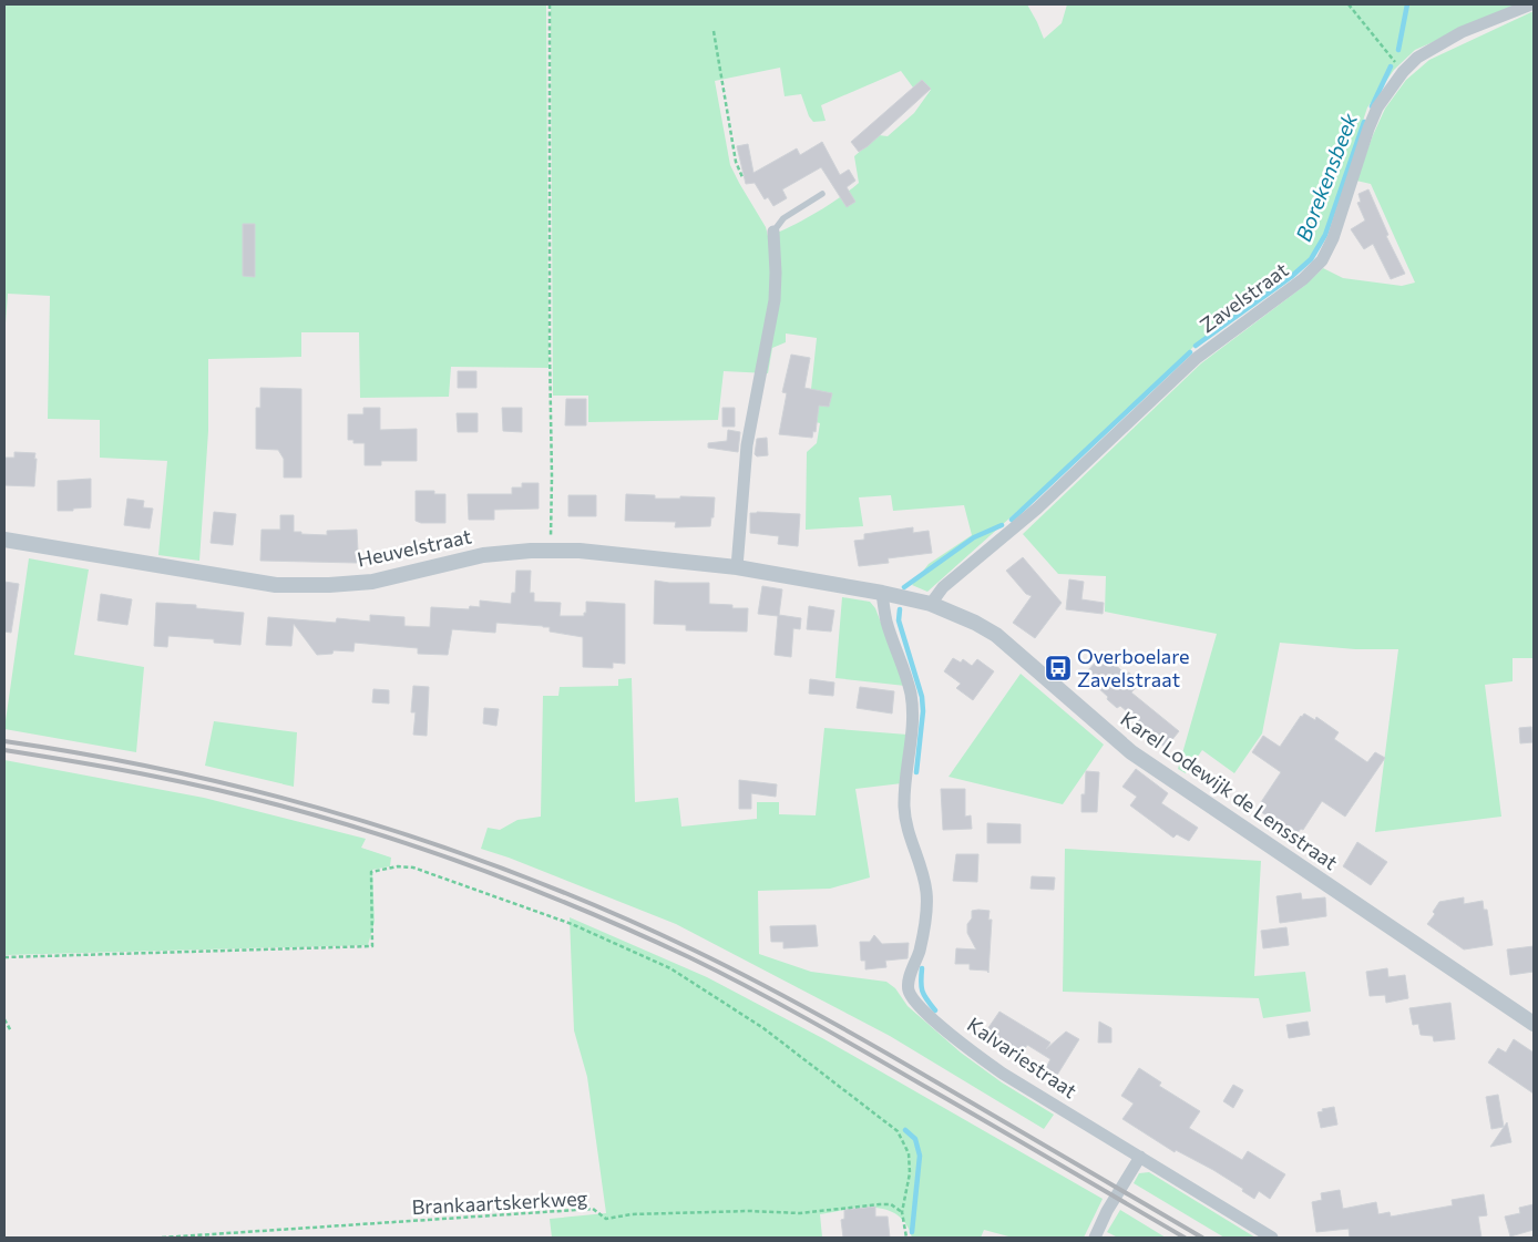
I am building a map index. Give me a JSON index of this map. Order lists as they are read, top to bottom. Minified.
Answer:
{"streets":{"street":["Zavelstraat","Heuvelstraat","Karel Lodewijk de Lensstraat","Kalvariestraat"],"path":["Brankaartskerkweg"]},"crossings":[["Zavelstraat","Karel Lodewijk de Lensstraat"],["Heuvelstraat","Karel Lodewijk de Lensstraat"],["Heuvelstraat","Kalvariestraat"]],"water":["Borekensbeek"],"places":{"bus stop":["Overboelare Zavelstraat"]}}
